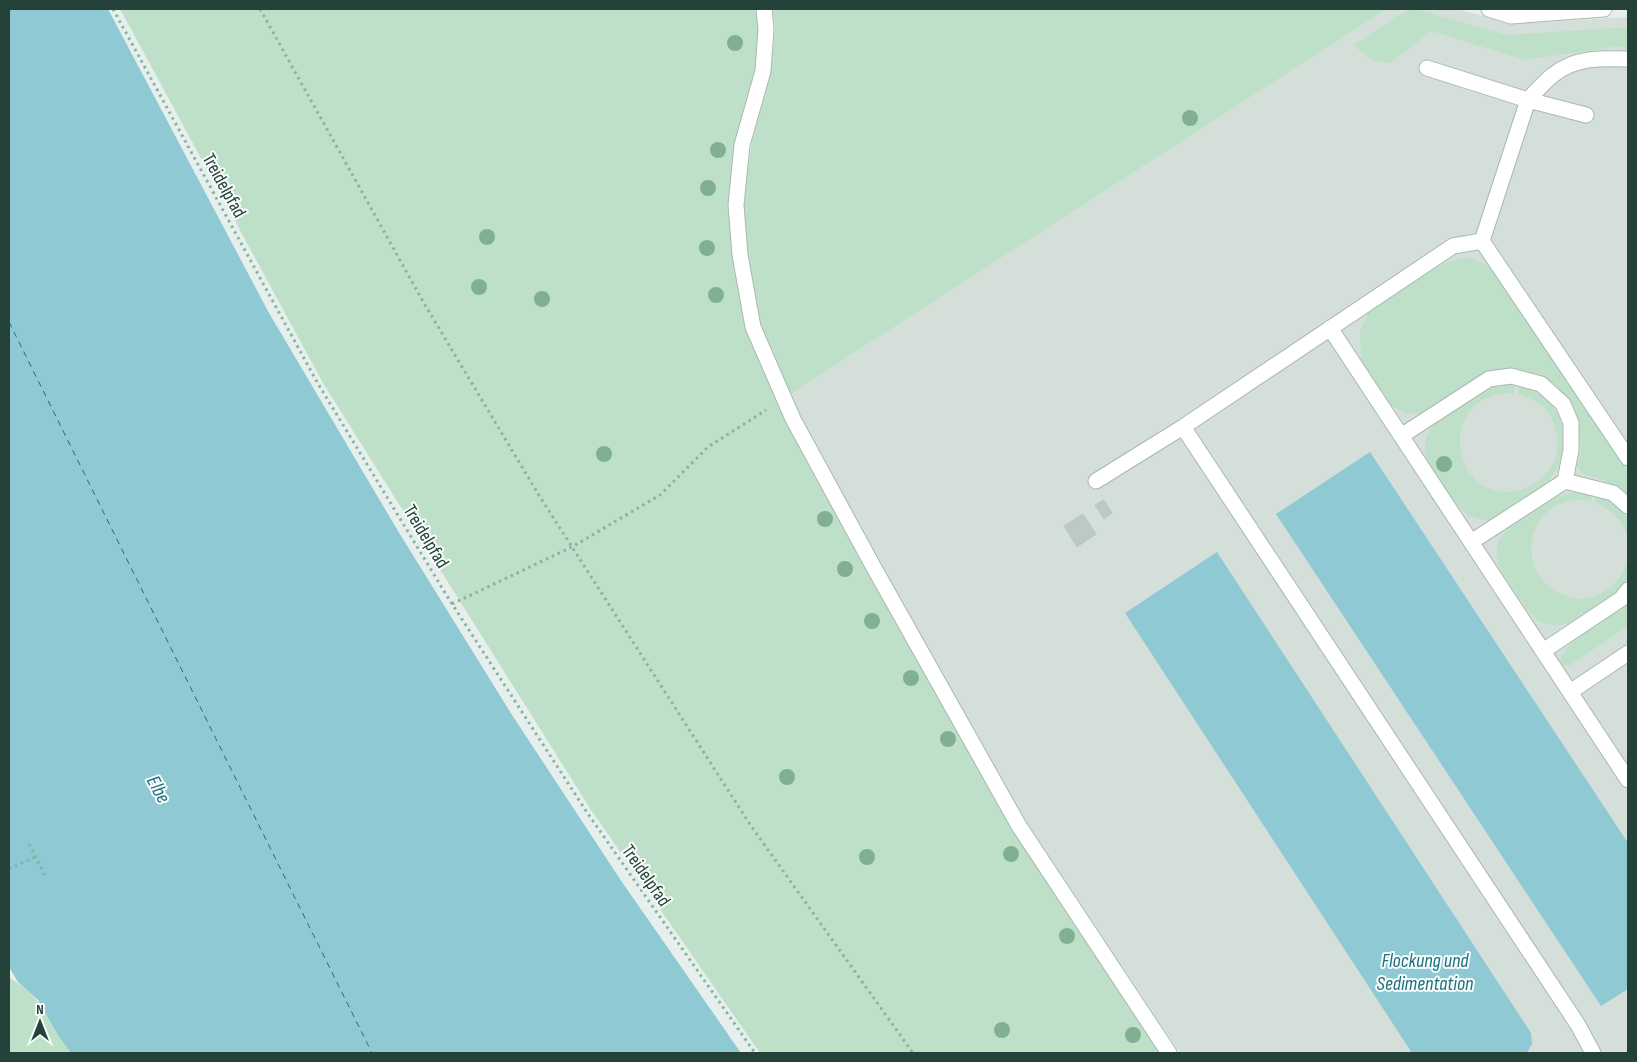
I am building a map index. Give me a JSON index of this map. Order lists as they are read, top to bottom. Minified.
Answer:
{"streets":{"path":["Treidelpfad"]},"water":["Elbe","Flockung und Sedimentation"],"north":"top"}
